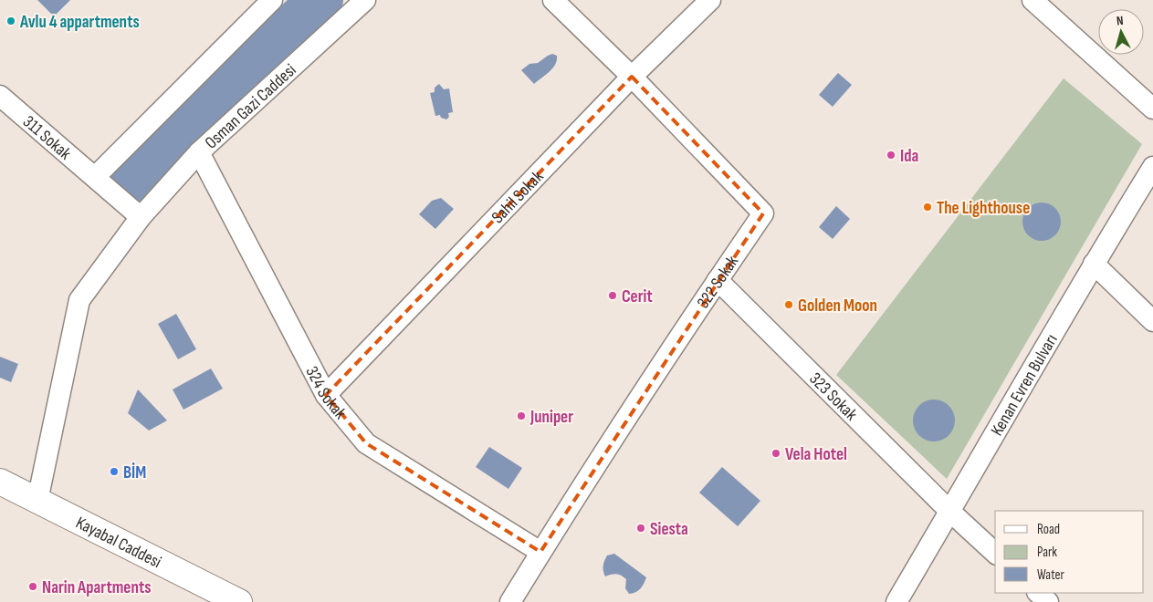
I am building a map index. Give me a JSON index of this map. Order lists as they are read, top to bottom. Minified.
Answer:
{"streets":{"street":["Osman Gazi Caddesi","311 Sokak","Sahil Sokak","322 Sokak","Kenan Evren Bulvarı","324 Sokak","323 Sokak","Kayabal Caddesi"]},"crossings":[["Osman Gazi Caddesi","311 Sokak"],["Osman Gazi Caddesi","324 Sokak"],["Osman Gazi Caddesi","Kayabal Caddesi"],["Sahil Sokak","322 Sokak"],["Sahil Sokak","324 Sokak"],["322 Sokak","324 Sokak"],["322 Sokak","323 Sokak"],["Kenan Evren Bulvarı","323 Sokak"]],"places":["Avlu 4 appartments","Ida","The Lighthouse","Cerit","Golden Moon","Juniper","Vela Hotel","BİM","Siesta","Narin Apartments"],"legend":["Road","Park","Water"],"north":"top"}
